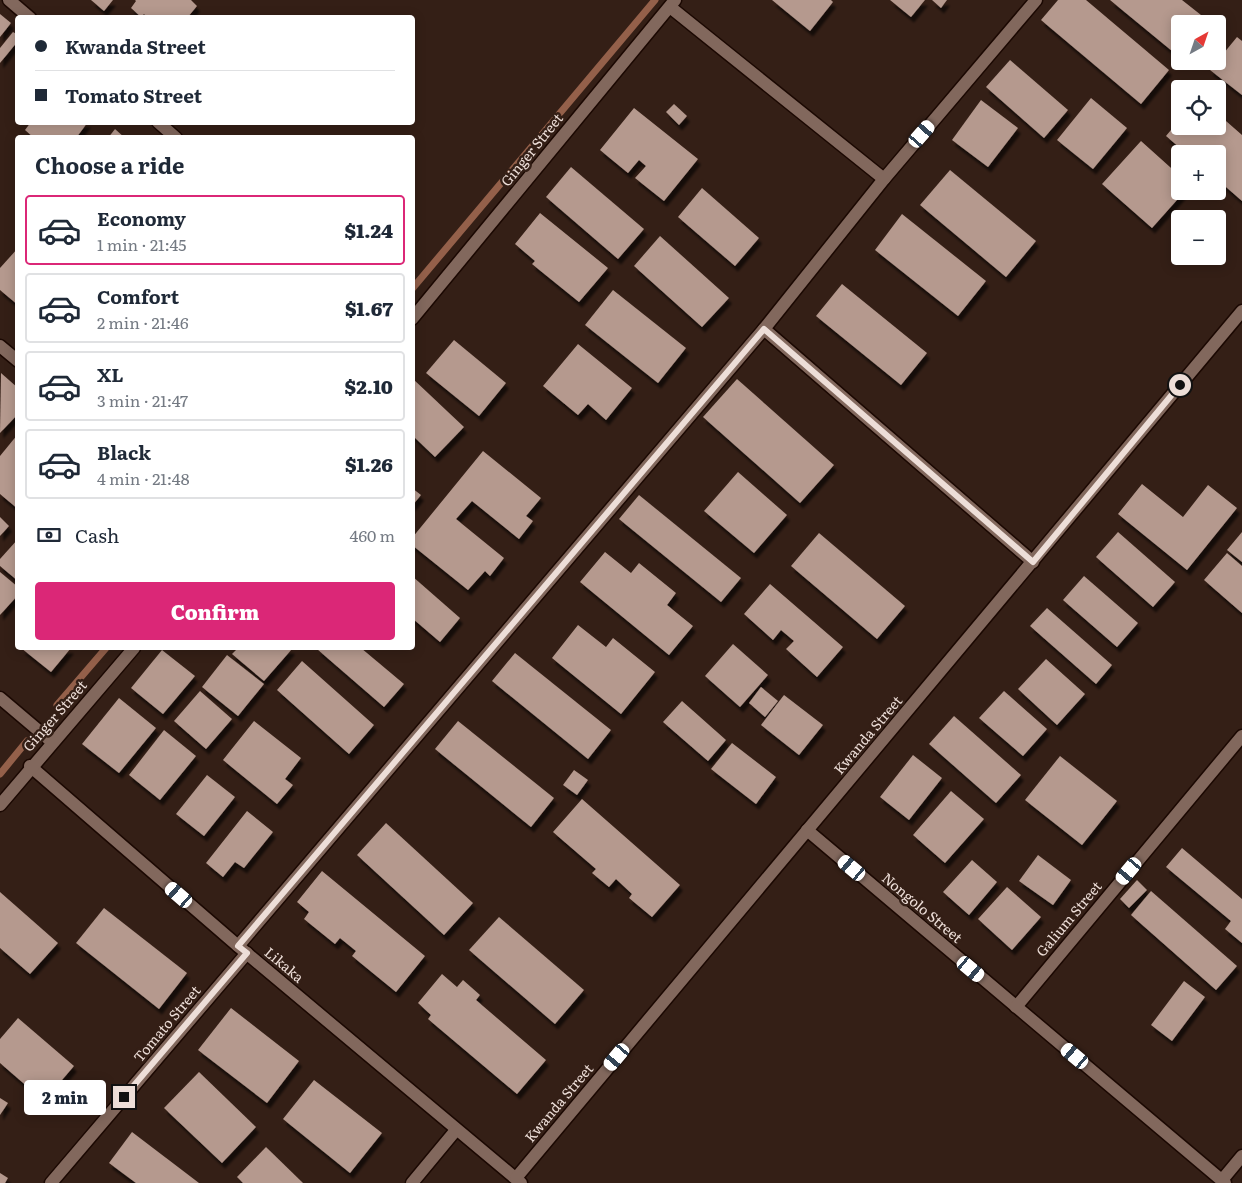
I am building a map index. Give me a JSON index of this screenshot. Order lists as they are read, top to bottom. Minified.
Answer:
{"streets":{"street":["Ginger Street","Kwanda Street","Nongolo Street","Galium Street","Likaka","Tomato Street"]},"crossings":[["Ginger Street","Likaka"],["Kwanda Street","Nongolo Street"],["Kwanda Street","Likaka"],["Nongolo Street","Galium Street"],["Likaka","Tomato Street"]],"north":"top right","page":{"map_buttons":["+","−"],"banner":["Kwanda Street","Tomato Street"],"heading":"Choose a ride","list":[{"name":"Economy","note":"1 min · 21:45","value":"$1.24"},{"name":"Comfort","note":"2 min · 21:46","value":"$1.67"},{"name":"XL","note":"3 min · 21:47","value":"$2.10"},{"name":"Black","note":"4 min · 21:48","value":"$1.26"}],"pay":["Cash","460 m"],"buttons":"Confirm","bubble":"2 min"}}
